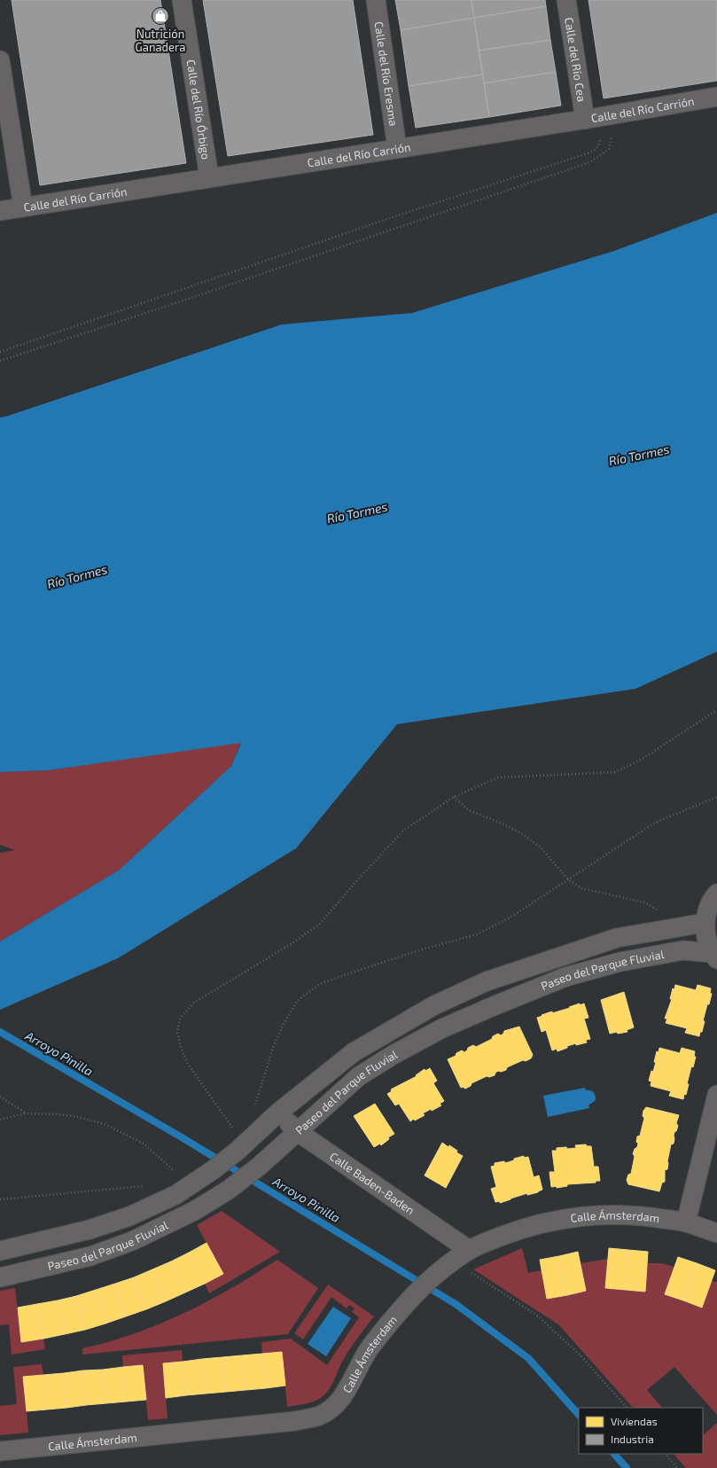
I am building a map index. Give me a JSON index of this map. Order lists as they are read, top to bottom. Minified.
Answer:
{"streets":{"street":["Calle del Río Cea","Calle del Río Eresma","Calle del Río Órbigo","Calle del Río Carrión","Paseo del Parque Fluvial","Calle Baden-Baden","Calle Ámsterdam"]},"crossings":[["Calle del Río Cea","Calle del Río Carrión"],["Calle del Río Eresma","Calle del Río Carrión"],["Calle del Río Órbigo","Calle del Río Carrión"],["Paseo del Parque Fluvial","Calle Baden-Baden"],["Calle Baden-Baden","Calle Ámsterdam"]],"water":["Río Tormes","Arroyo Pinilla"],"places":{"shop":["Nutrición Ganadera"]},"legend":["Viviendas","Industria"]}
